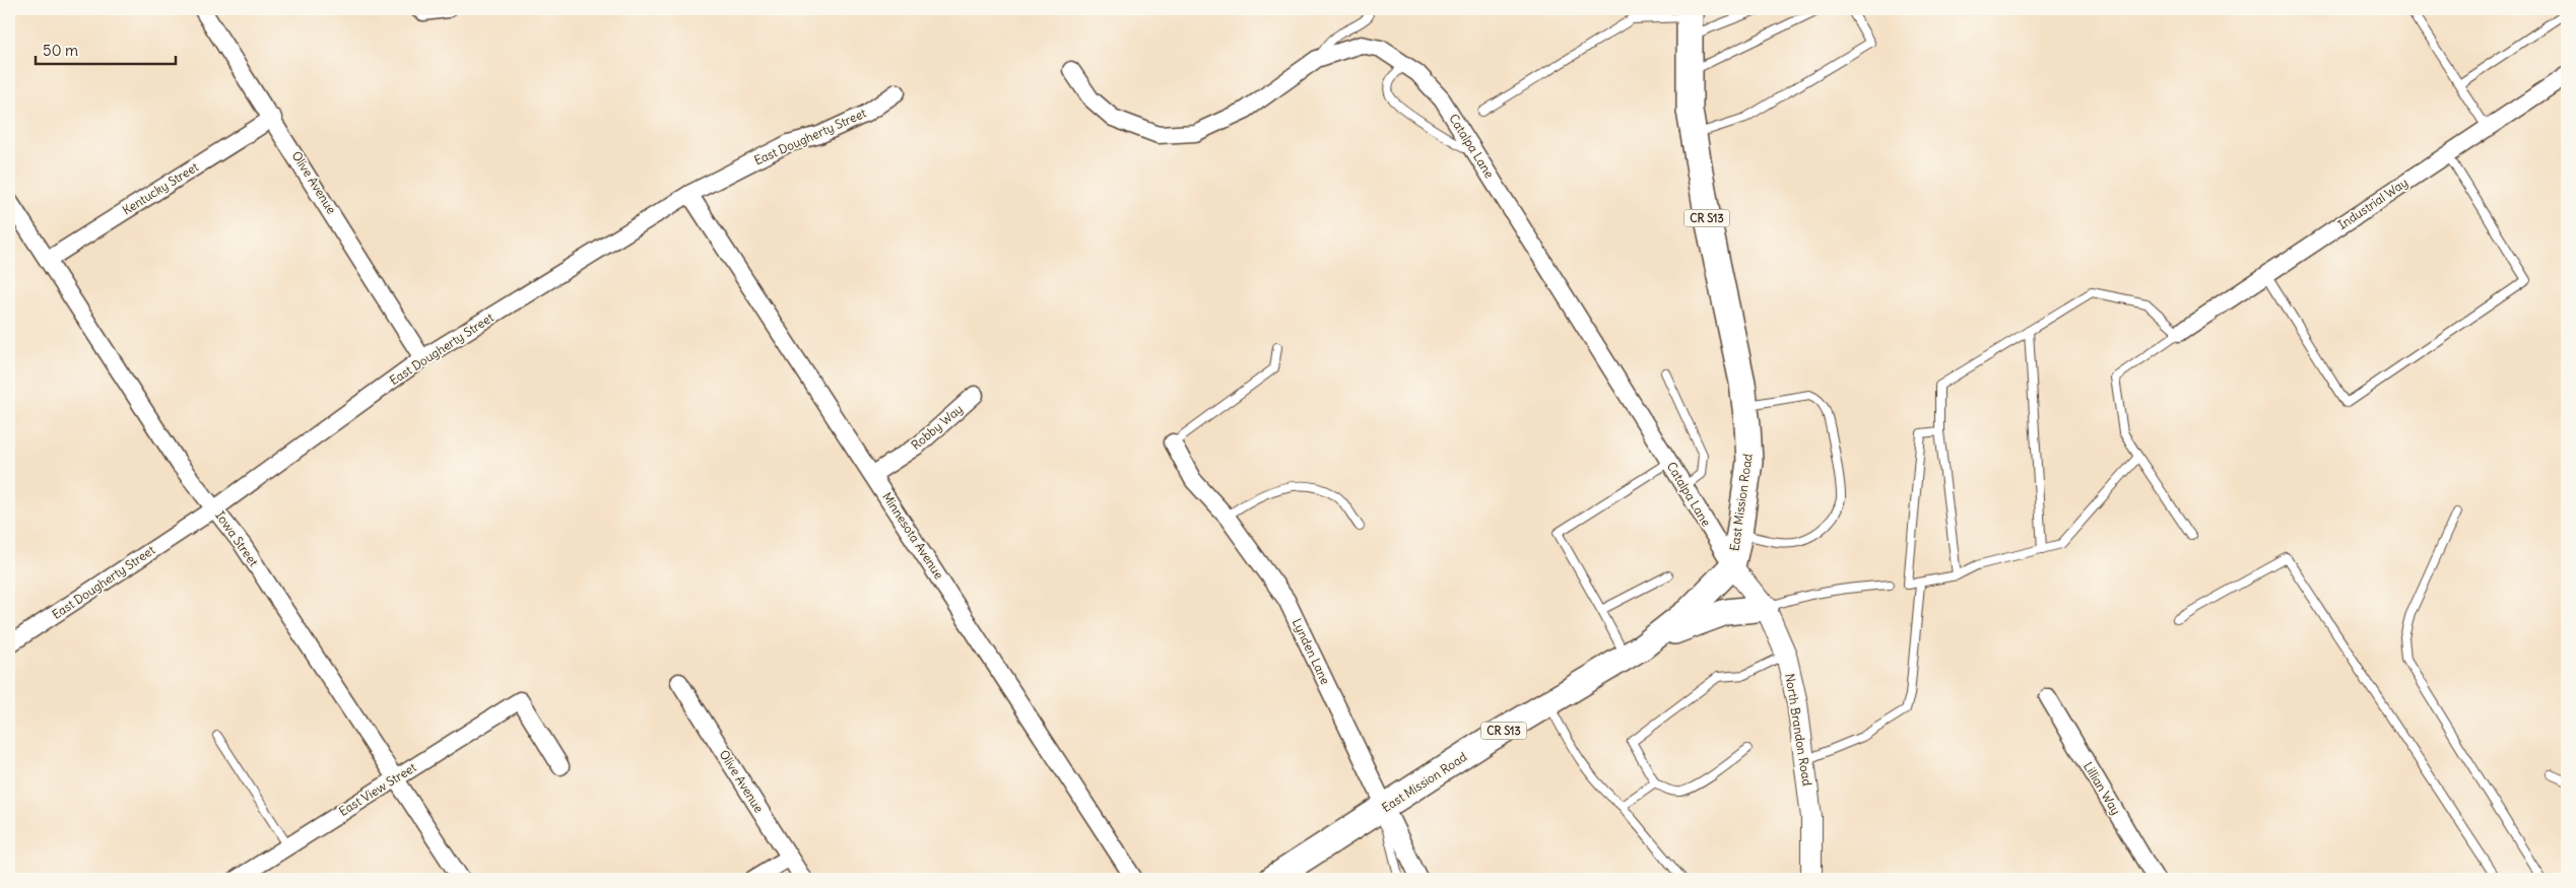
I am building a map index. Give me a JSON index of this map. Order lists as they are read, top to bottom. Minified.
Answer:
{"streets":{"main road":["CR S13","East Mission Road"],"street":["East Dougherty Street","Catalpa Lane","Olive Avenue","Kentucky Street","Industrial Way","Robby Way","Minnesota Avenue","Iowa Street","Lynden Lane","North Brandon Road","Lillian Way","East View Street"]},"crossings":[["East Dougherty Street","Olive Avenue"],["East Dougherty Street","Minnesota Avenue"],["East Dougherty Street","Iowa Street"],["Catalpa Lane","East Mission Road"],["Catalpa Lane","North Brandon Road"],["Olive Avenue","Kentucky Street"],["Kentucky Street","Iowa Street"],["Robby Way","Minnesota Avenue"],["East Mission Road","Lynden Lane"],["East Mission Road","North Brandon Road"],["Iowa Street","East View Street"]],"scale_bar":"50 m"}
